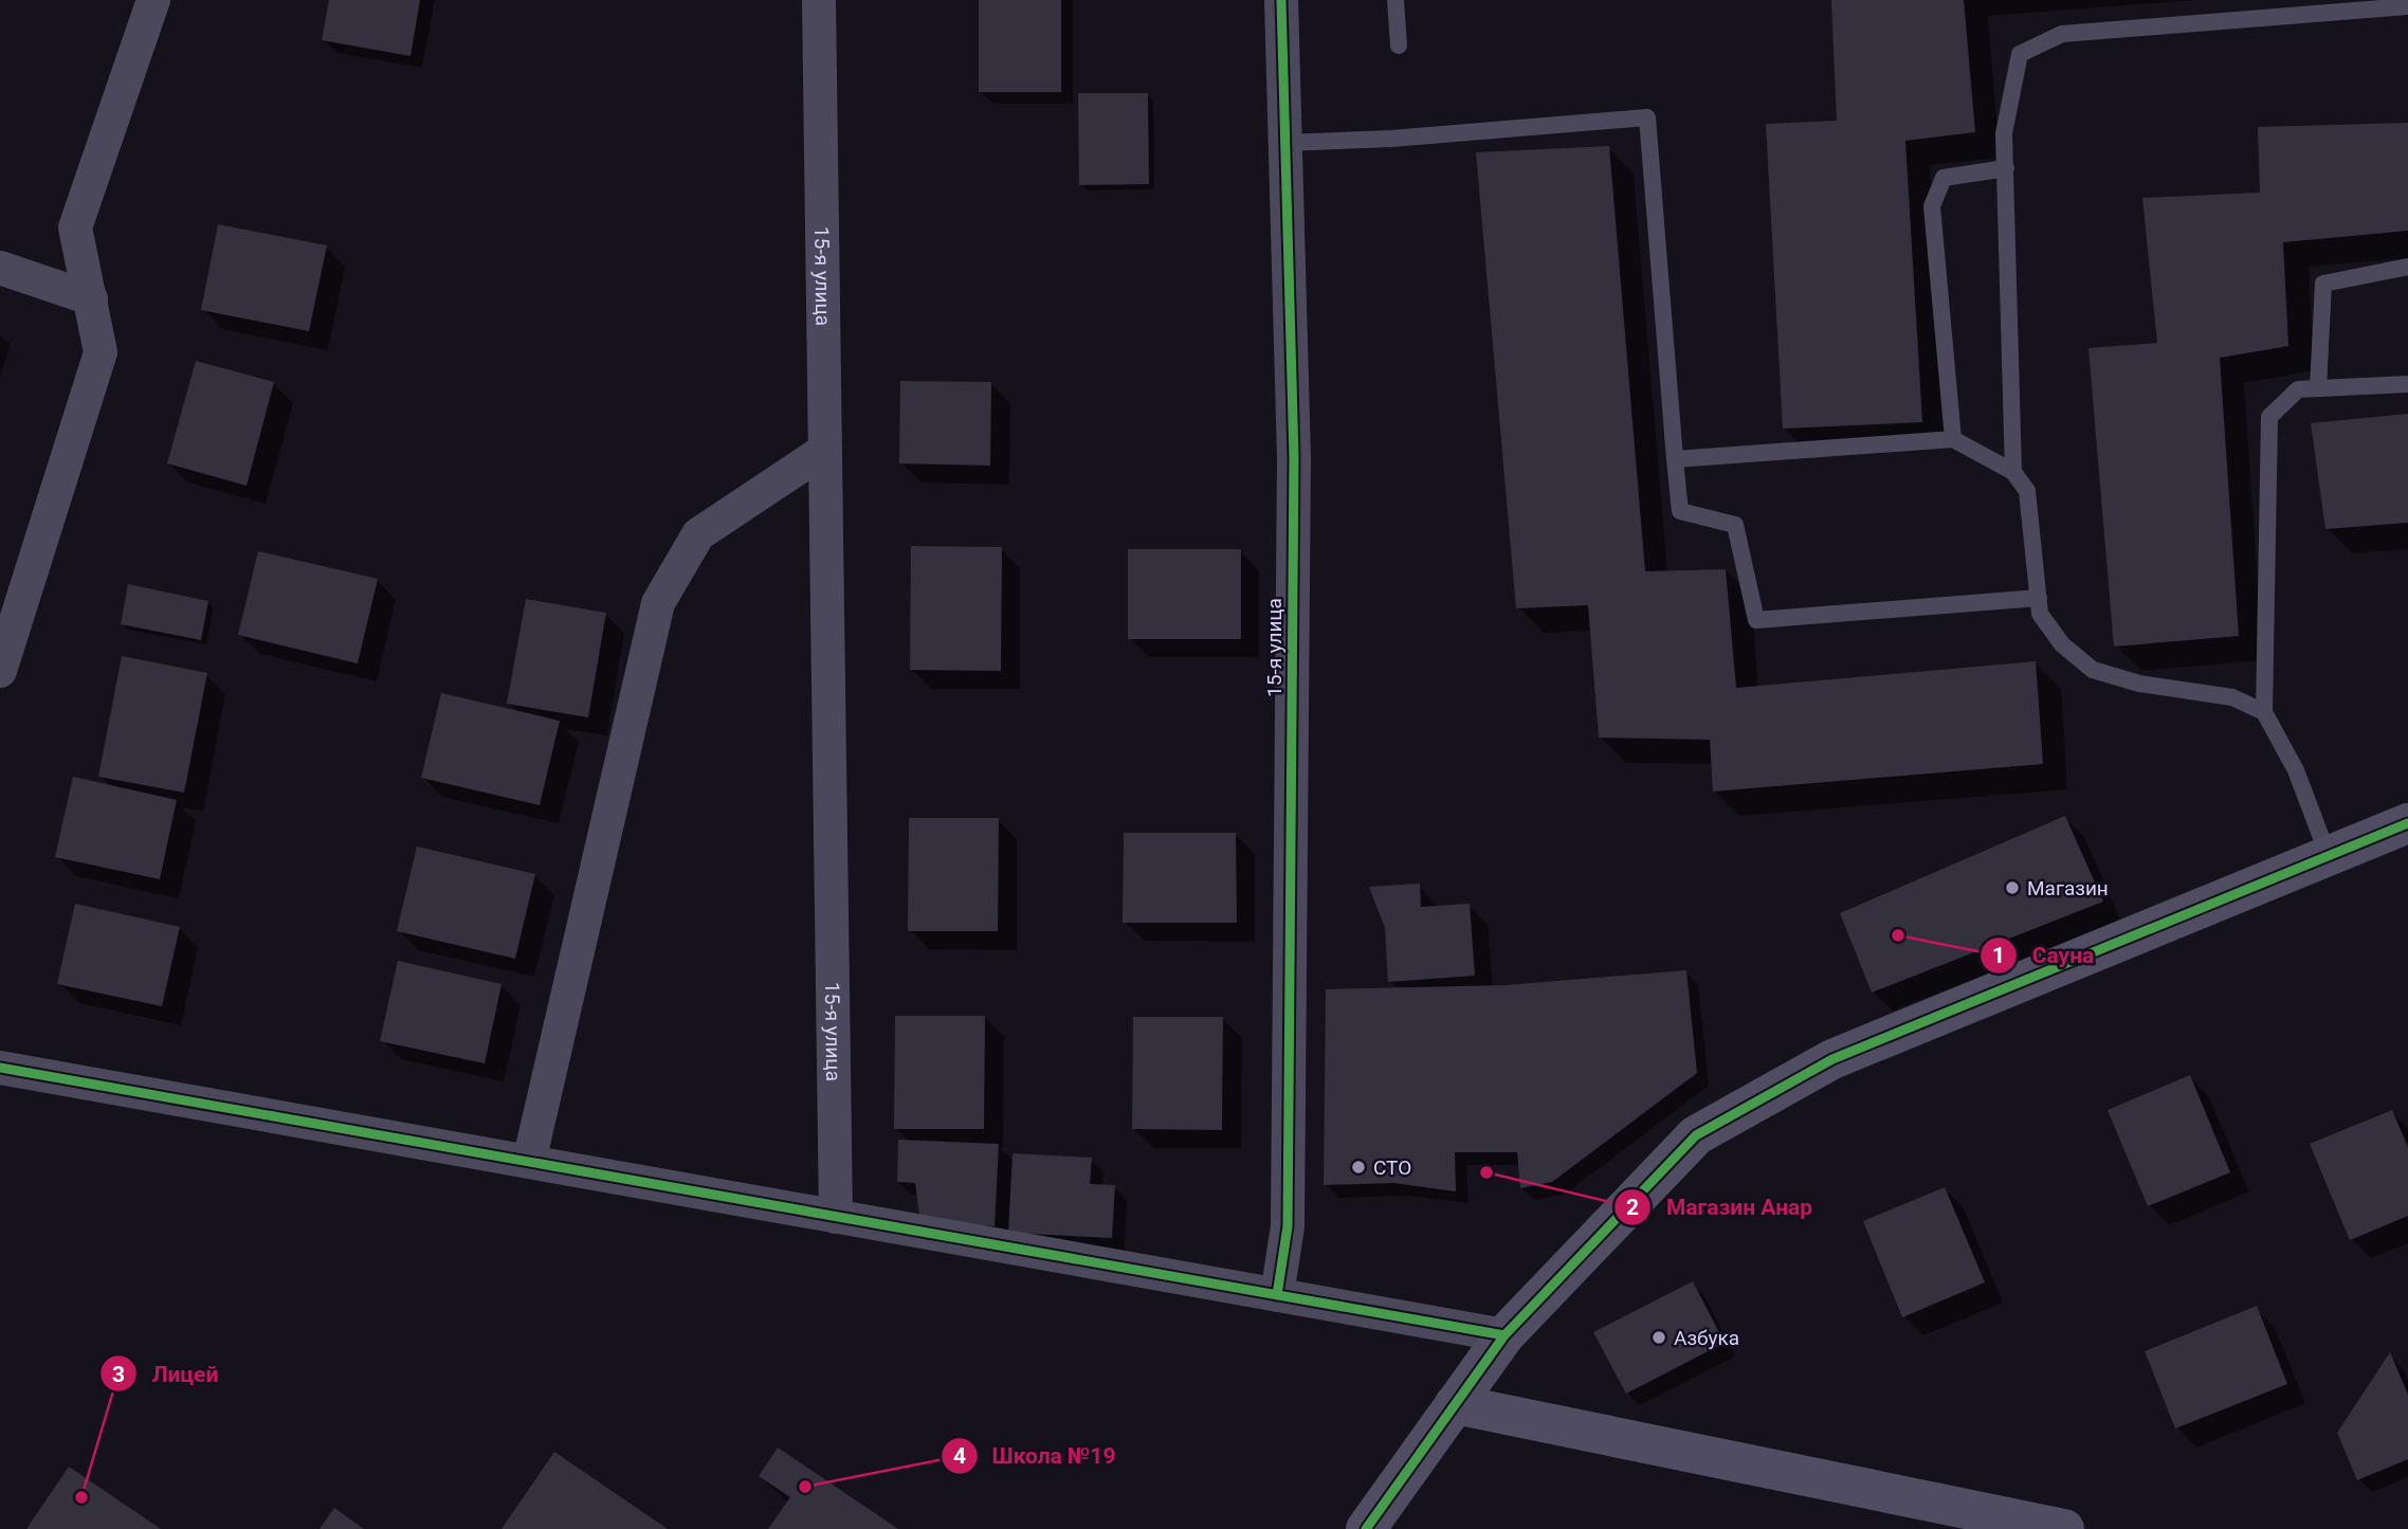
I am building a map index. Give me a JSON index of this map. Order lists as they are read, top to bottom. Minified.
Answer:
{"streets":{"street":["15-я улица"]},"places":["Магазин","Сауна","СТО","Магазин Анар","Азбука","Школа №19","Лицей"]}
